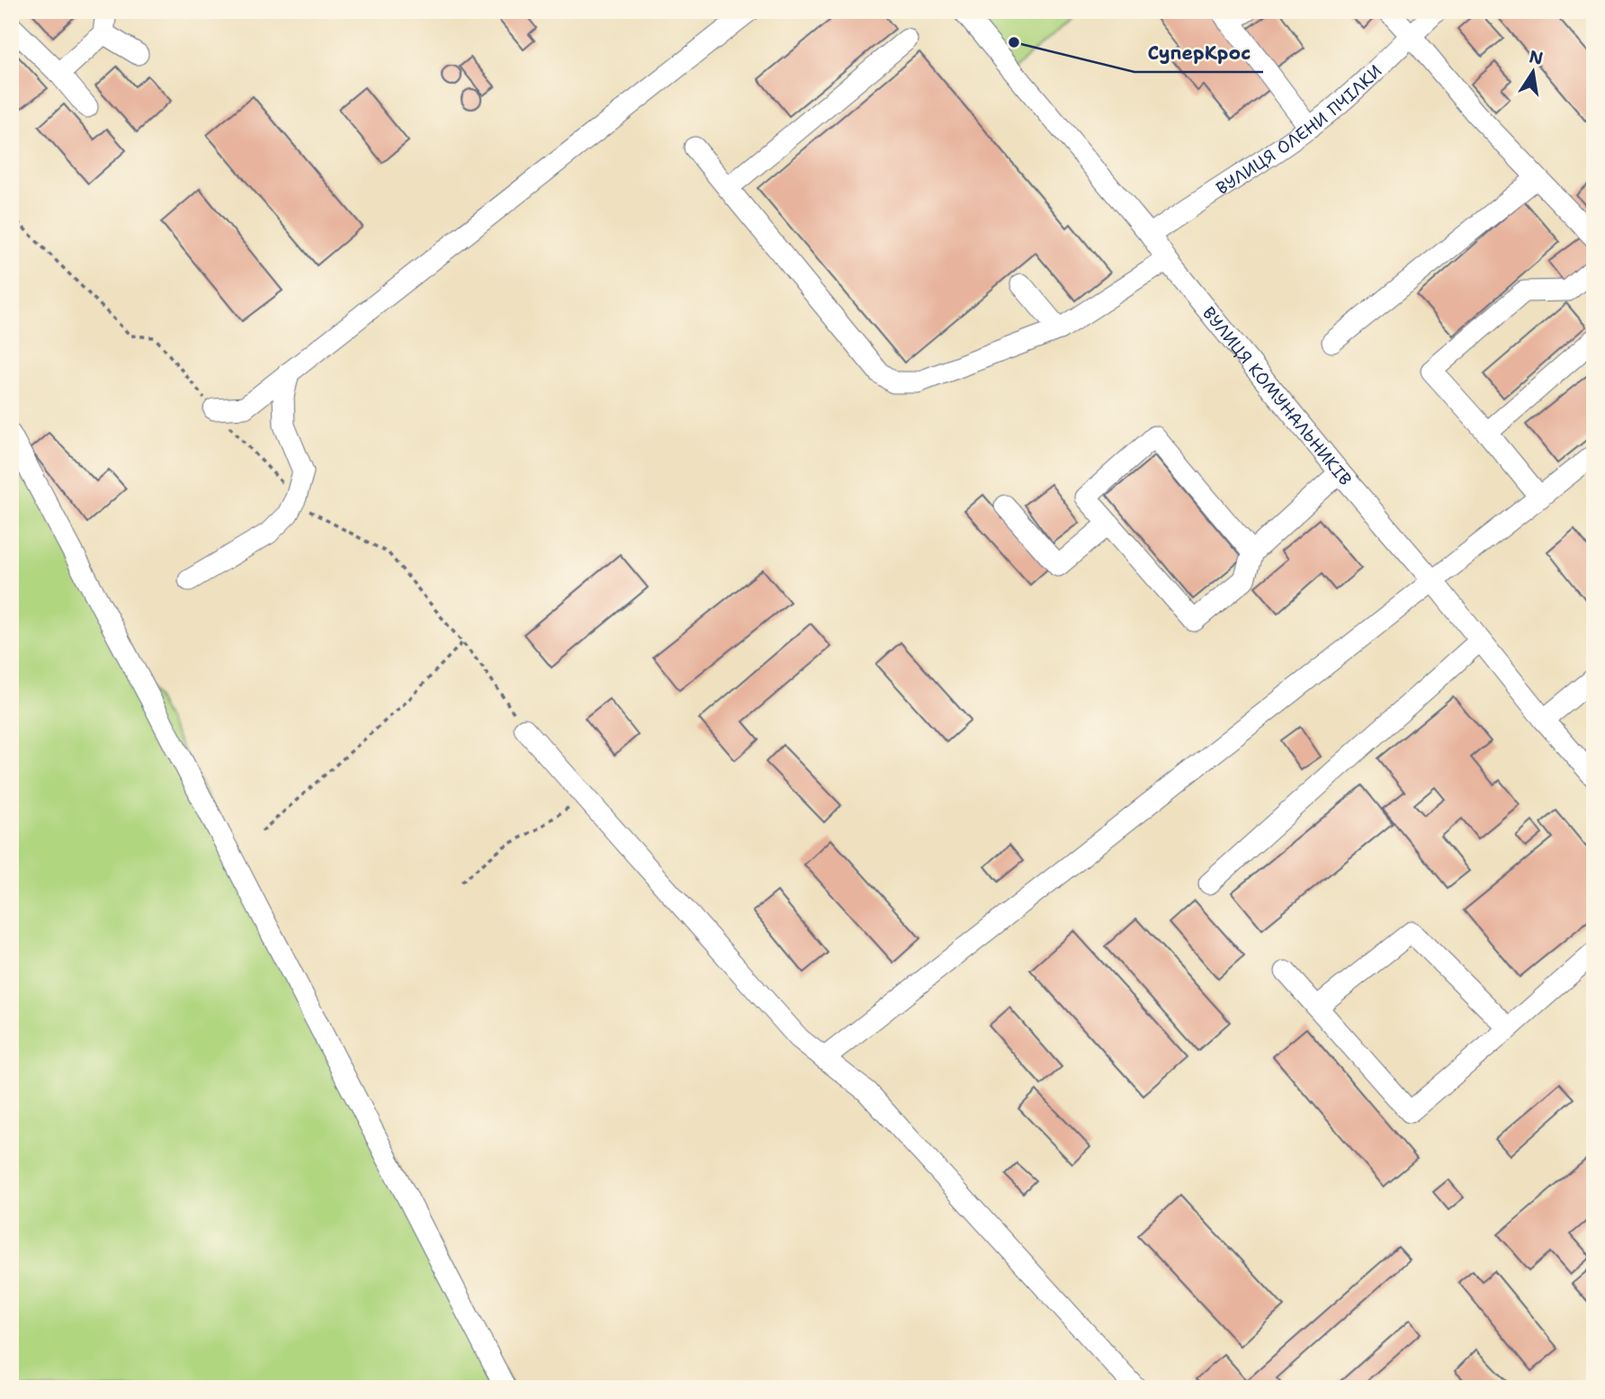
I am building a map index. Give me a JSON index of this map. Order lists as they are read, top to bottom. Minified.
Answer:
{"streets":{"street":["ВУЛИЦЯ ОЛЕНИ ПЧІЛКИ","ВУЛИЦЯ КОМУНАЛЬНИКІВ"]},"crossings":[["ВУЛИЦЯ ОЛЕНИ ПЧІЛКИ","ВУЛИЦЯ КОМУНАЛЬНИКІВ"]],"places":["СуперКрос"],"north":"top"}
